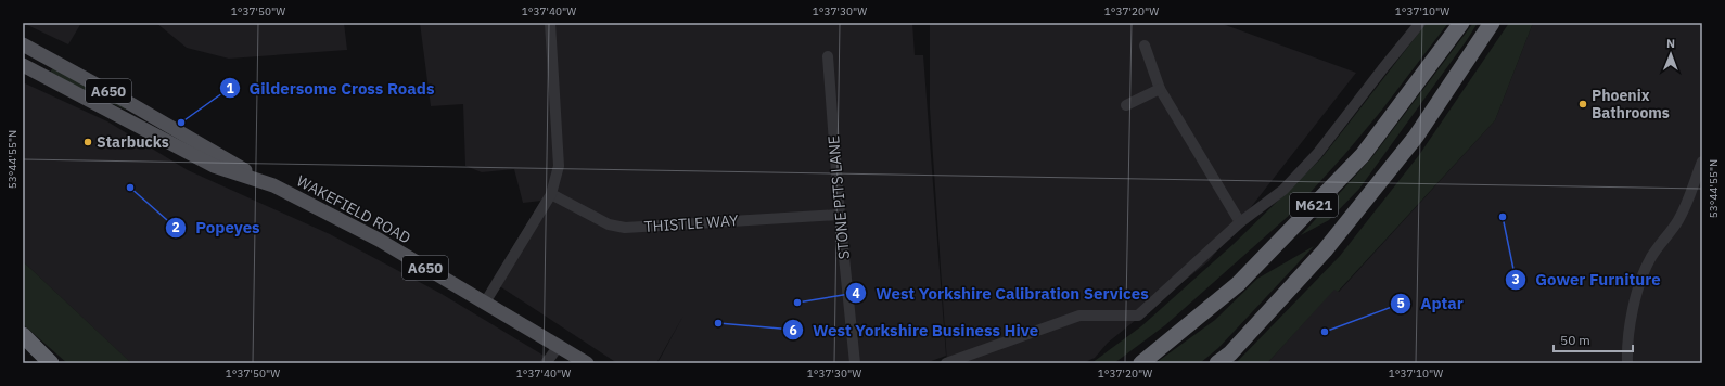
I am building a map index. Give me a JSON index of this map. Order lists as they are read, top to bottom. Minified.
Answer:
{"streets":{"highway":["M621"],"main road":["A650","WAKEFIELD ROAD"],"street":["STONE PITS LANE","THISTLE WAY"]},"crossings":[["STONE PITS LANE","THISTLE WAY"]],"places":["Phoenix Bathrooms","Gildersome Cross Roads","Starbucks","Popeyes","Gower Furniture","West Yorkshire Calibration Services","West Yorkshire Business Hive","Aptar"],"scale_bar":"50 m","north":"top","coordinates":["1°37'50\"W","1°37'40\"W","1°37'30\"W","1°37'20\"W","1°37'10\"W","53°44'55\"N"]}
